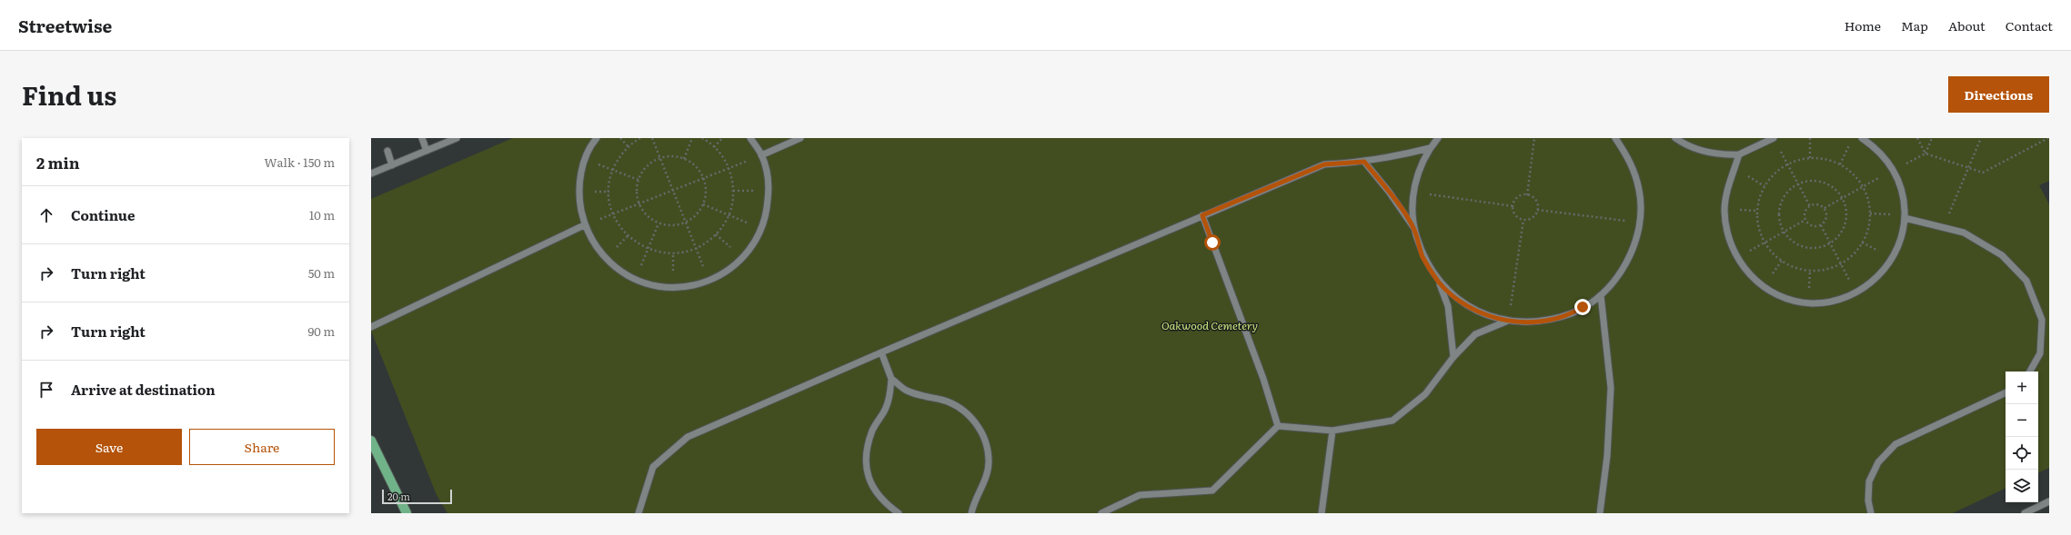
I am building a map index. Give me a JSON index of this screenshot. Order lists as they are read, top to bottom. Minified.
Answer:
{"parks":["Oakwood Cemetery"],"scale_bar":"20 m","page":{"header":"Streetwise","nav":["Home","Map","About","Contact"],"title":"Find us","buttons":["Directions",["Save","Share"]],"heading":["2 min","Walk · 150 m"],"list":[["Continue","10 m"],["Turn right","50 m"],["Turn right","90 m"],"Arrive at destination"],"map_buttons":["+","−"],"scale":"20 m"}}
